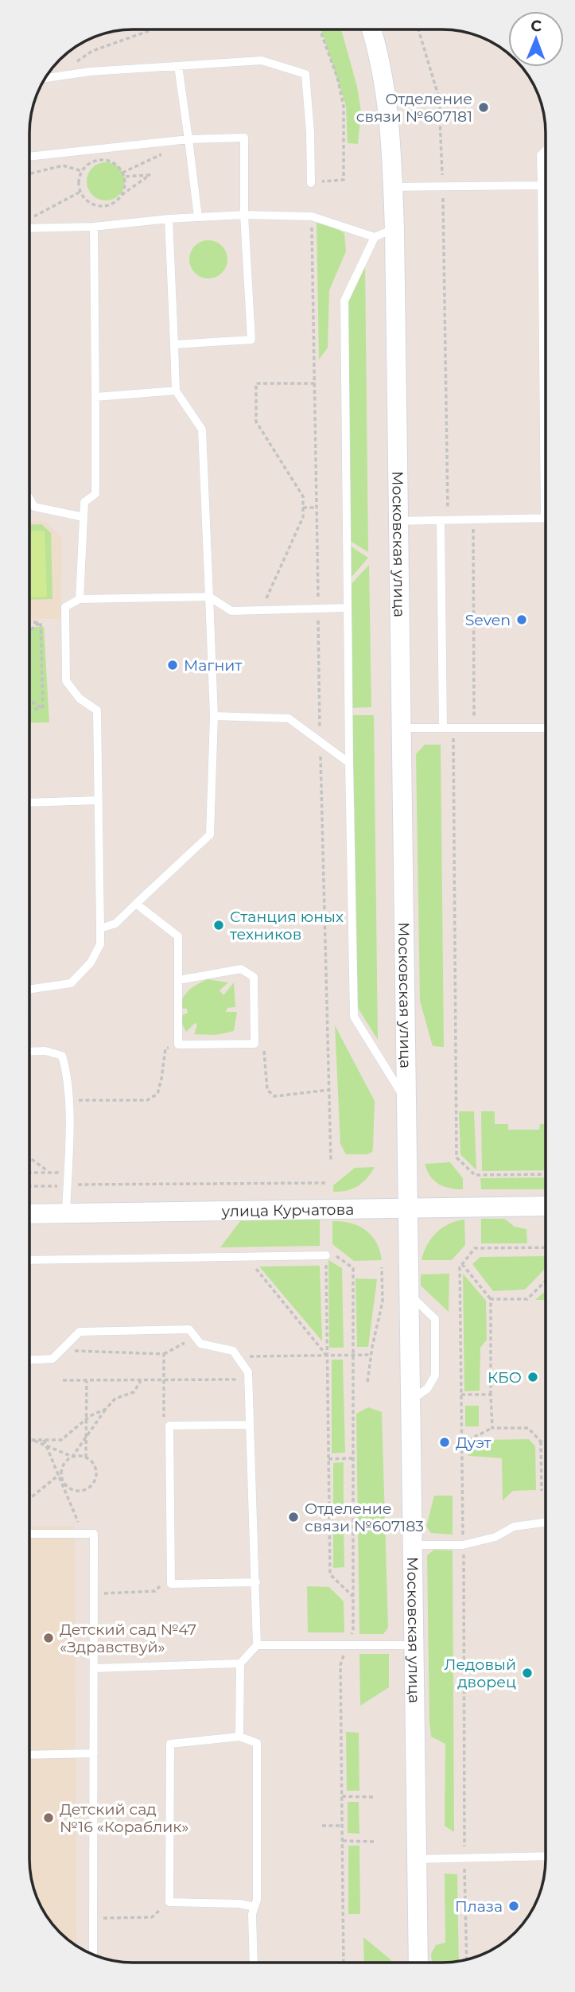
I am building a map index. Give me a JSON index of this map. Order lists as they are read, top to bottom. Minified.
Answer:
{"streets":{"street":["Московская улица","улица Курчатова"]},"crossings":[["Московская улица","улица Курчатова"]],"places":["Отделение связи №607181","Seven","Магнит","Станция юных техников","КБО","Дуэт","Отделение связи №607183","Детский сад №47 «Здравствуй»","Ледовый дворец","Детский сад №16 «Кораблик»","Плаза"],"north":"top"}
